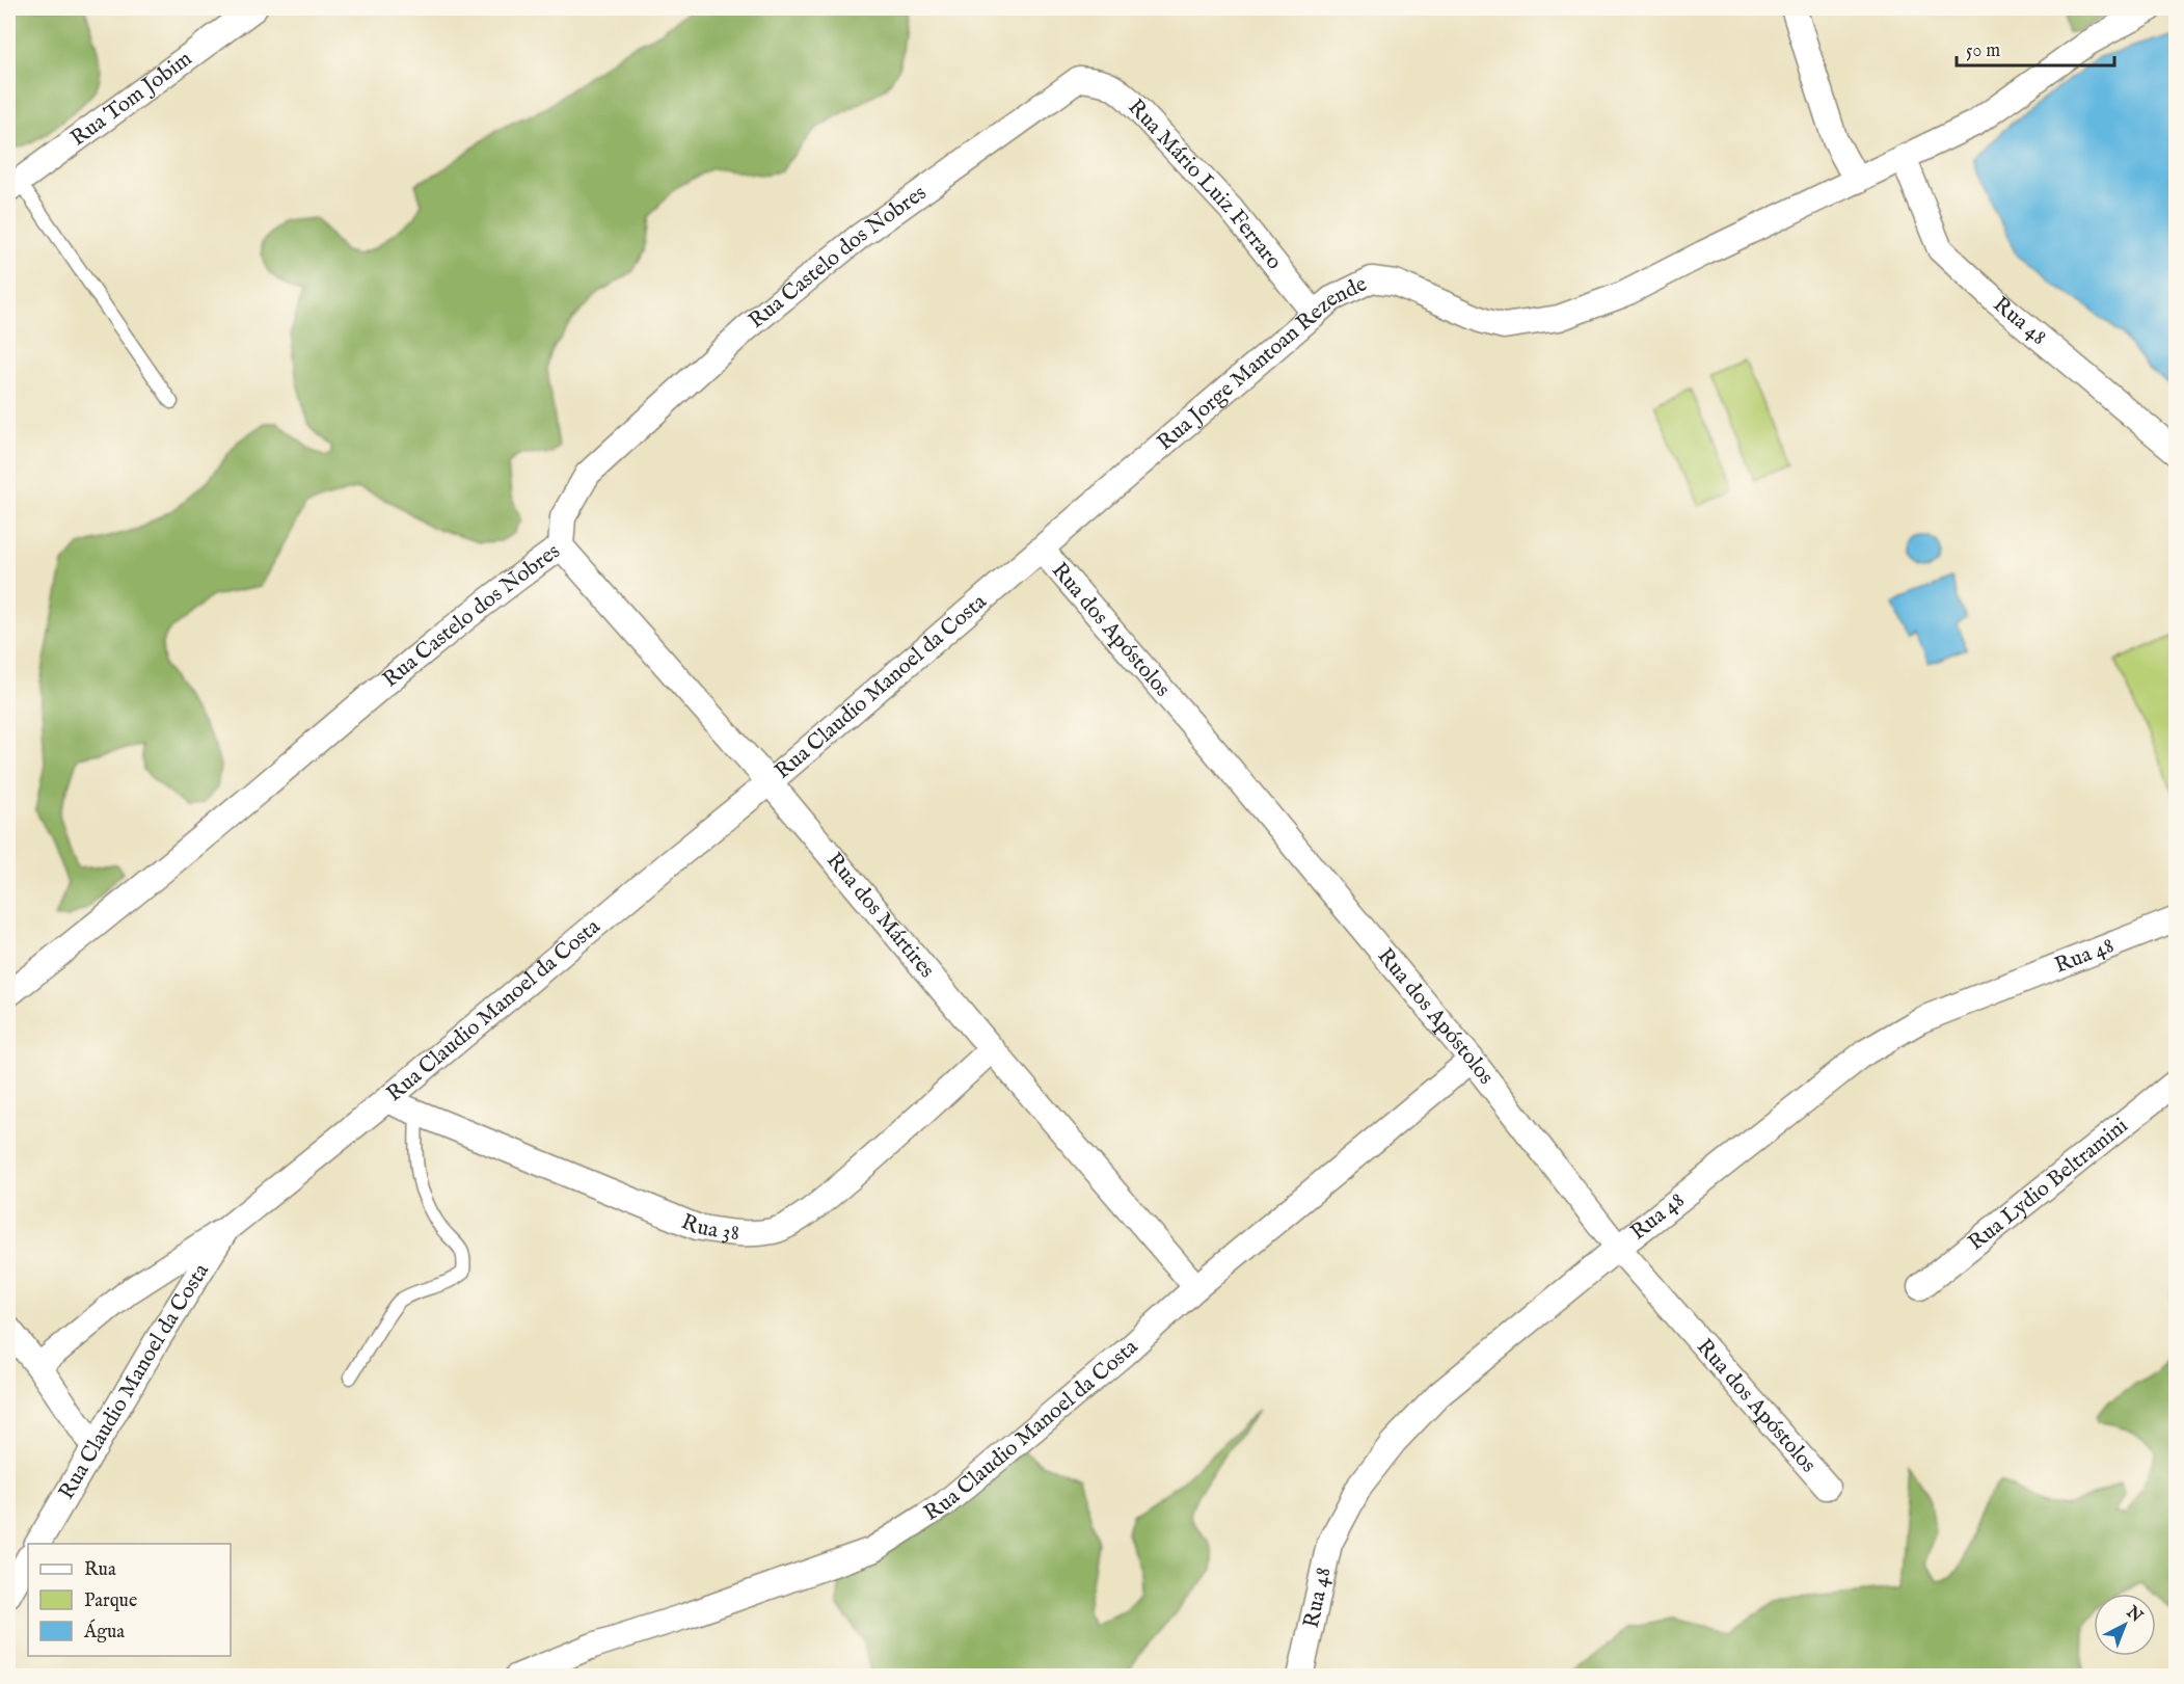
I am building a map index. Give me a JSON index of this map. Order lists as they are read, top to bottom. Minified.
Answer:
{"streets":{"street":["Rua Tom Jobim","Rua Mário Luiz Ferraro","Rua Castelo dos Nobres","Rua 48","Rua Jorge Mantoan Rezende","Rua dos Apóstolos","Rua Claudio Manoel da Costa","Rua dos Mártires","Rua Lydio Beltramini","Rua 38"]},"crossings":[["Rua Mário Luiz Ferraro","Rua Castelo dos Nobres"],["Rua Mário Luiz Ferraro","Rua Jorge Mantoan Rezende"],["Rua Castelo dos Nobres","Rua dos Mártires"],["Rua 48","Rua Jorge Mantoan Rezende"],["Rua 48","Rua dos Apóstolos"],["Rua Jorge Mantoan Rezende","Rua dos Apóstolos"],["Rua Jorge Mantoan Rezende","Rua Claudio Manoel da Costa"],["Rua dos Apóstolos","Rua Claudio Manoel da Costa"],["Rua Claudio Manoel da Costa","Rua dos Mártires"],["Rua Claudio Manoel da Costa","Rua 38"],["Rua dos Mártires","Rua 38"]],"legend":["Rua","Parque","Água"],"scale_bar":"50 m","north":"top right"}
